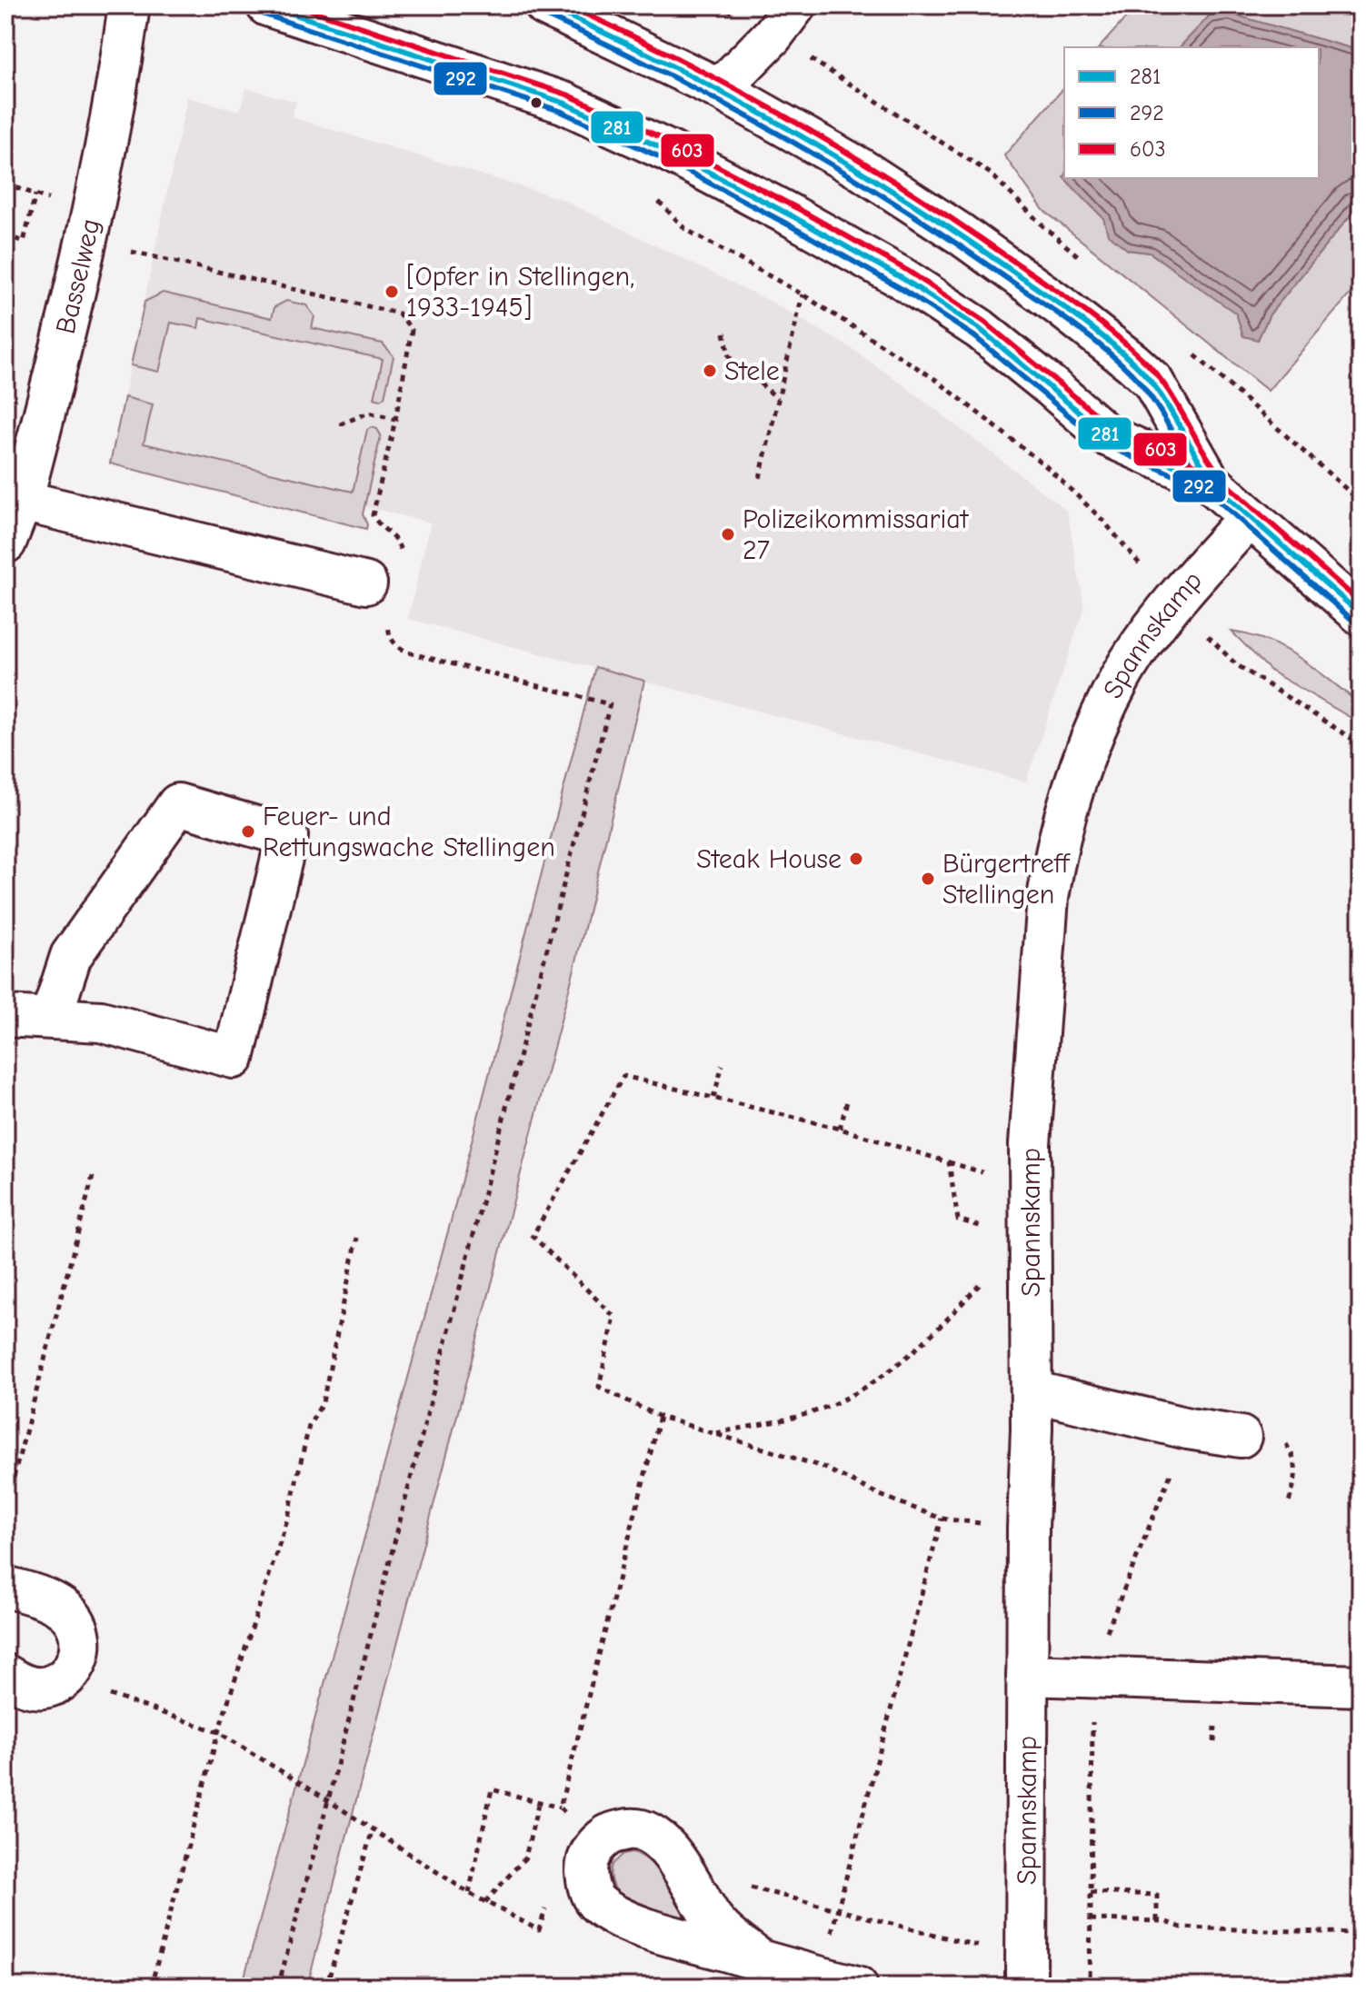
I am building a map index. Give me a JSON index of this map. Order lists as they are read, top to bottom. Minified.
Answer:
{"streets":{"street":["Basselweg","Spannskamp"]},"places":["[Opfer in Stellingen, 1933-1945]","Stele","Polizeikommissariat 27","Feuer- und Rettungswache Stellingen","Steak House","Bürgertreff Stellingen"],"lines":["transit line 281","transit line 603","transit line 292"],"legend":["281","292","603"]}
